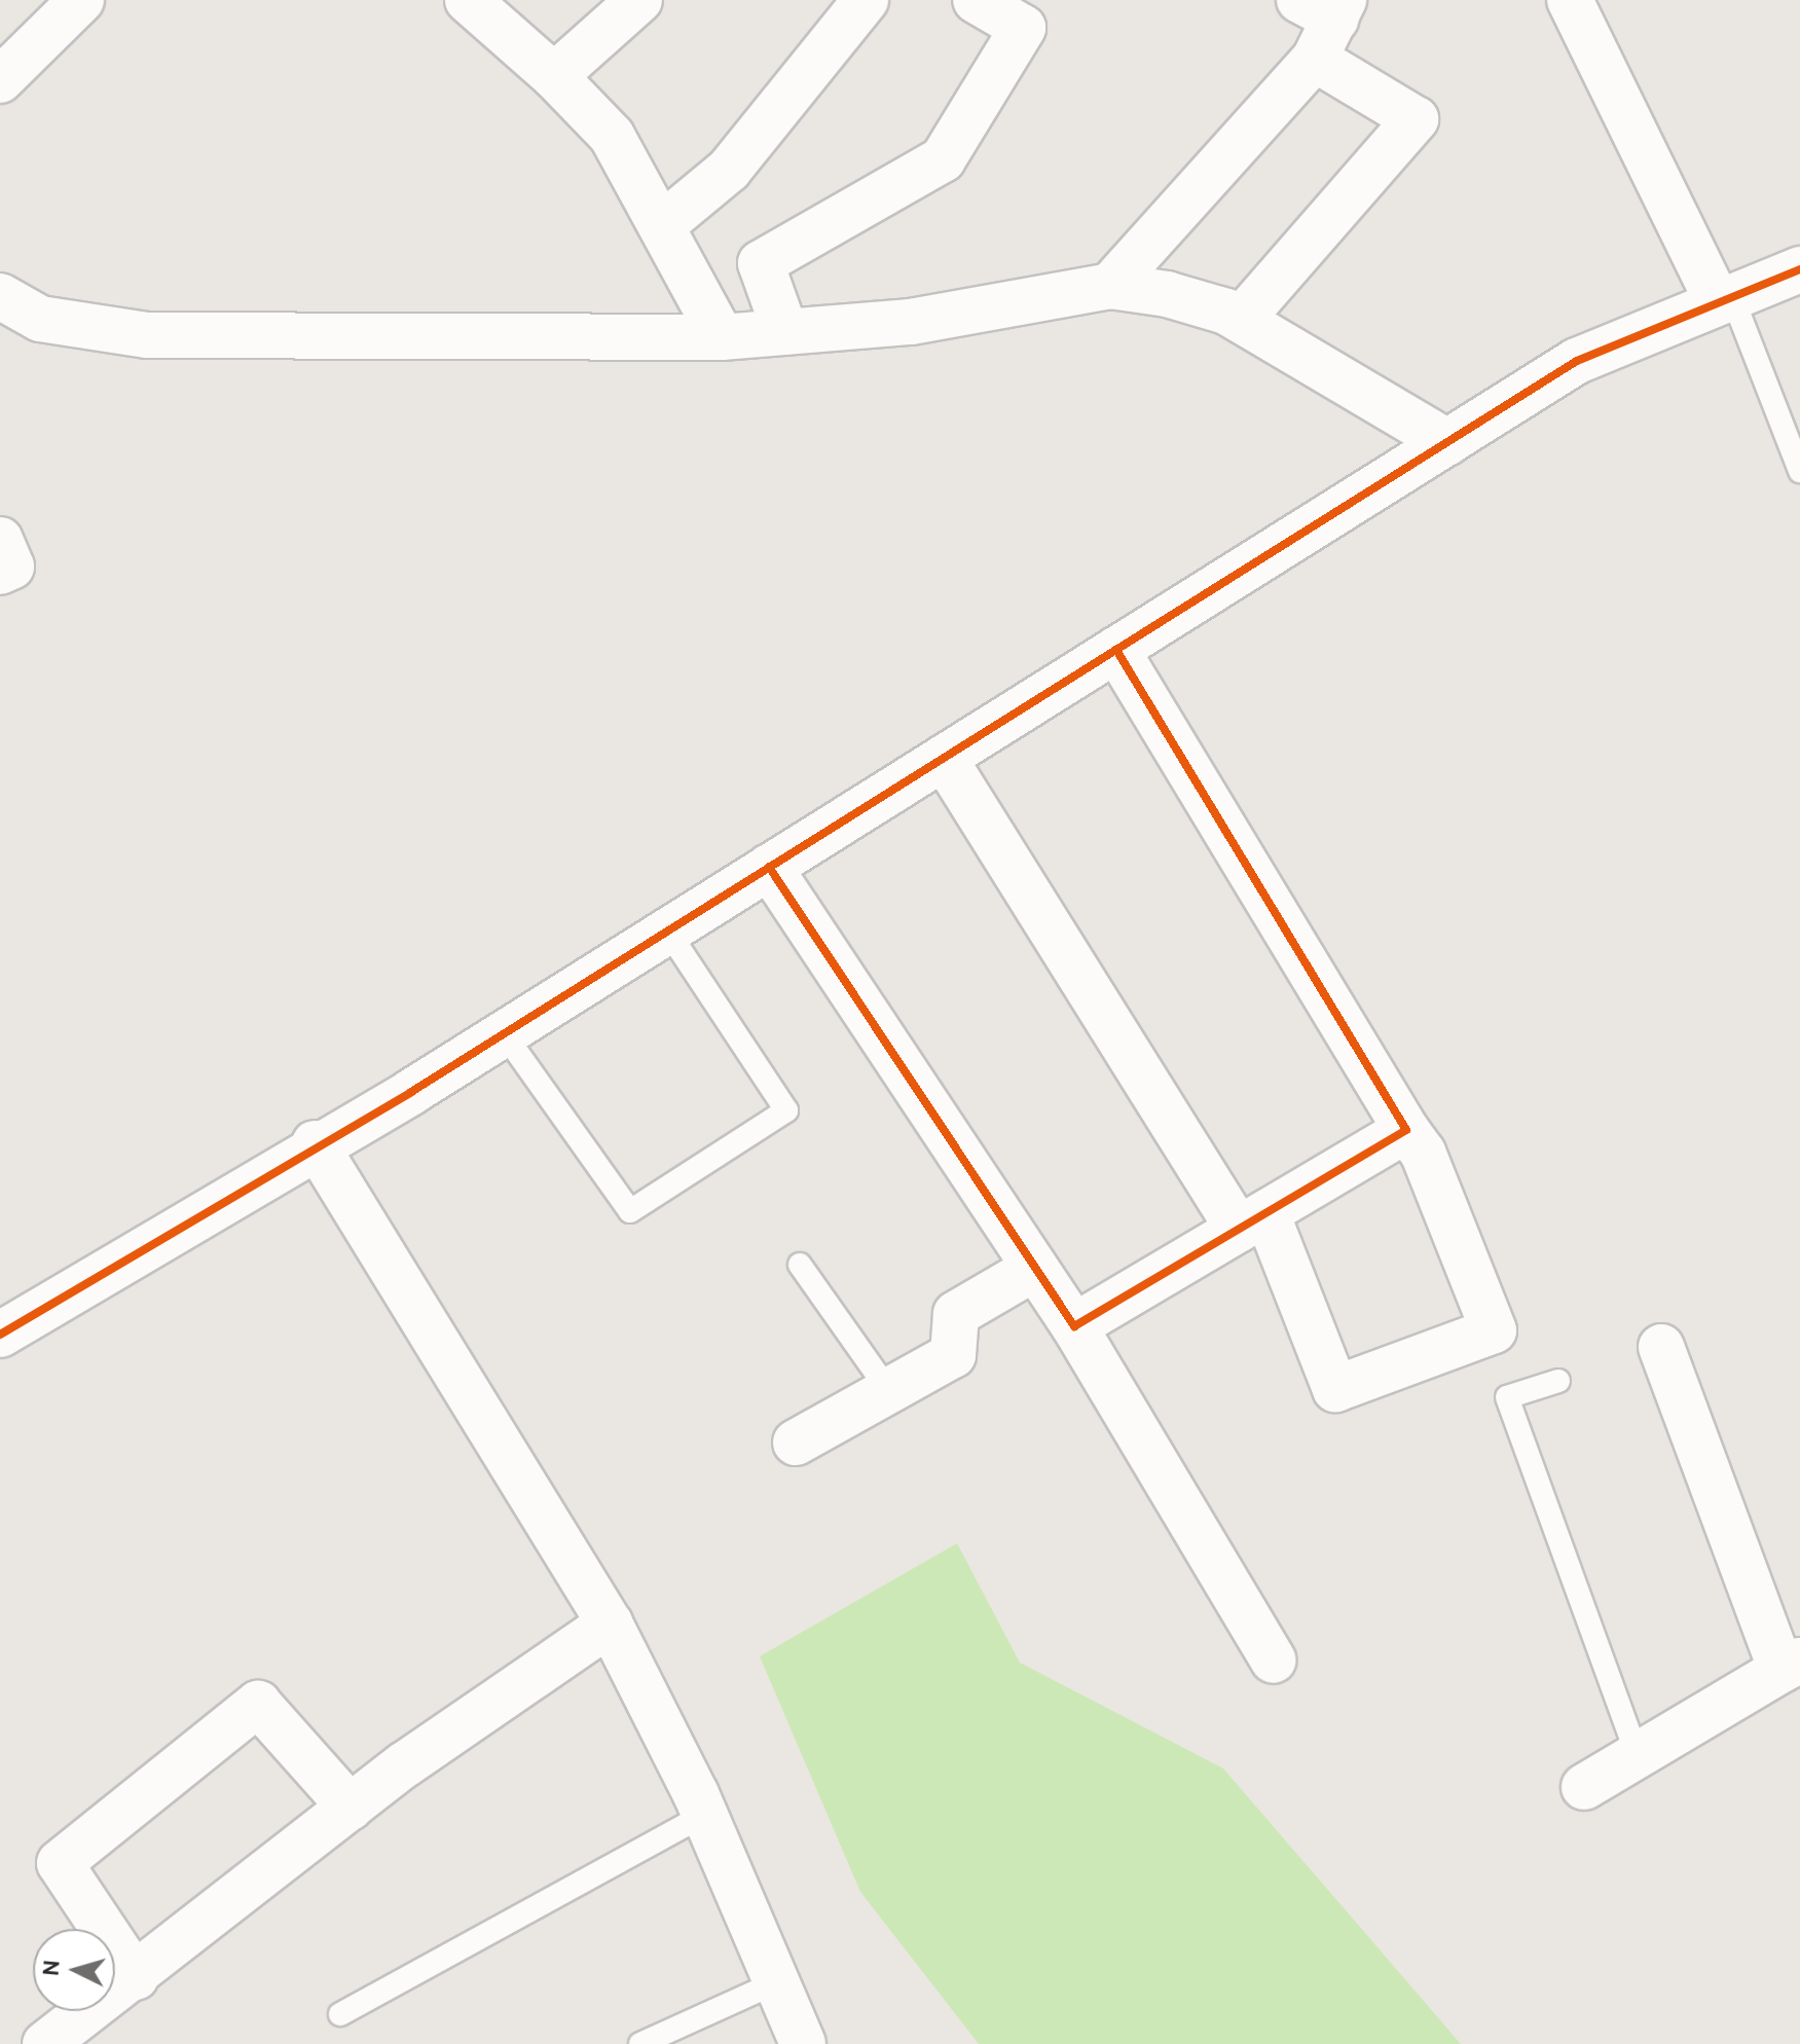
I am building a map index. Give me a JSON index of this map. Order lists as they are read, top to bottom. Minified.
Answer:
{"north":"left"}
